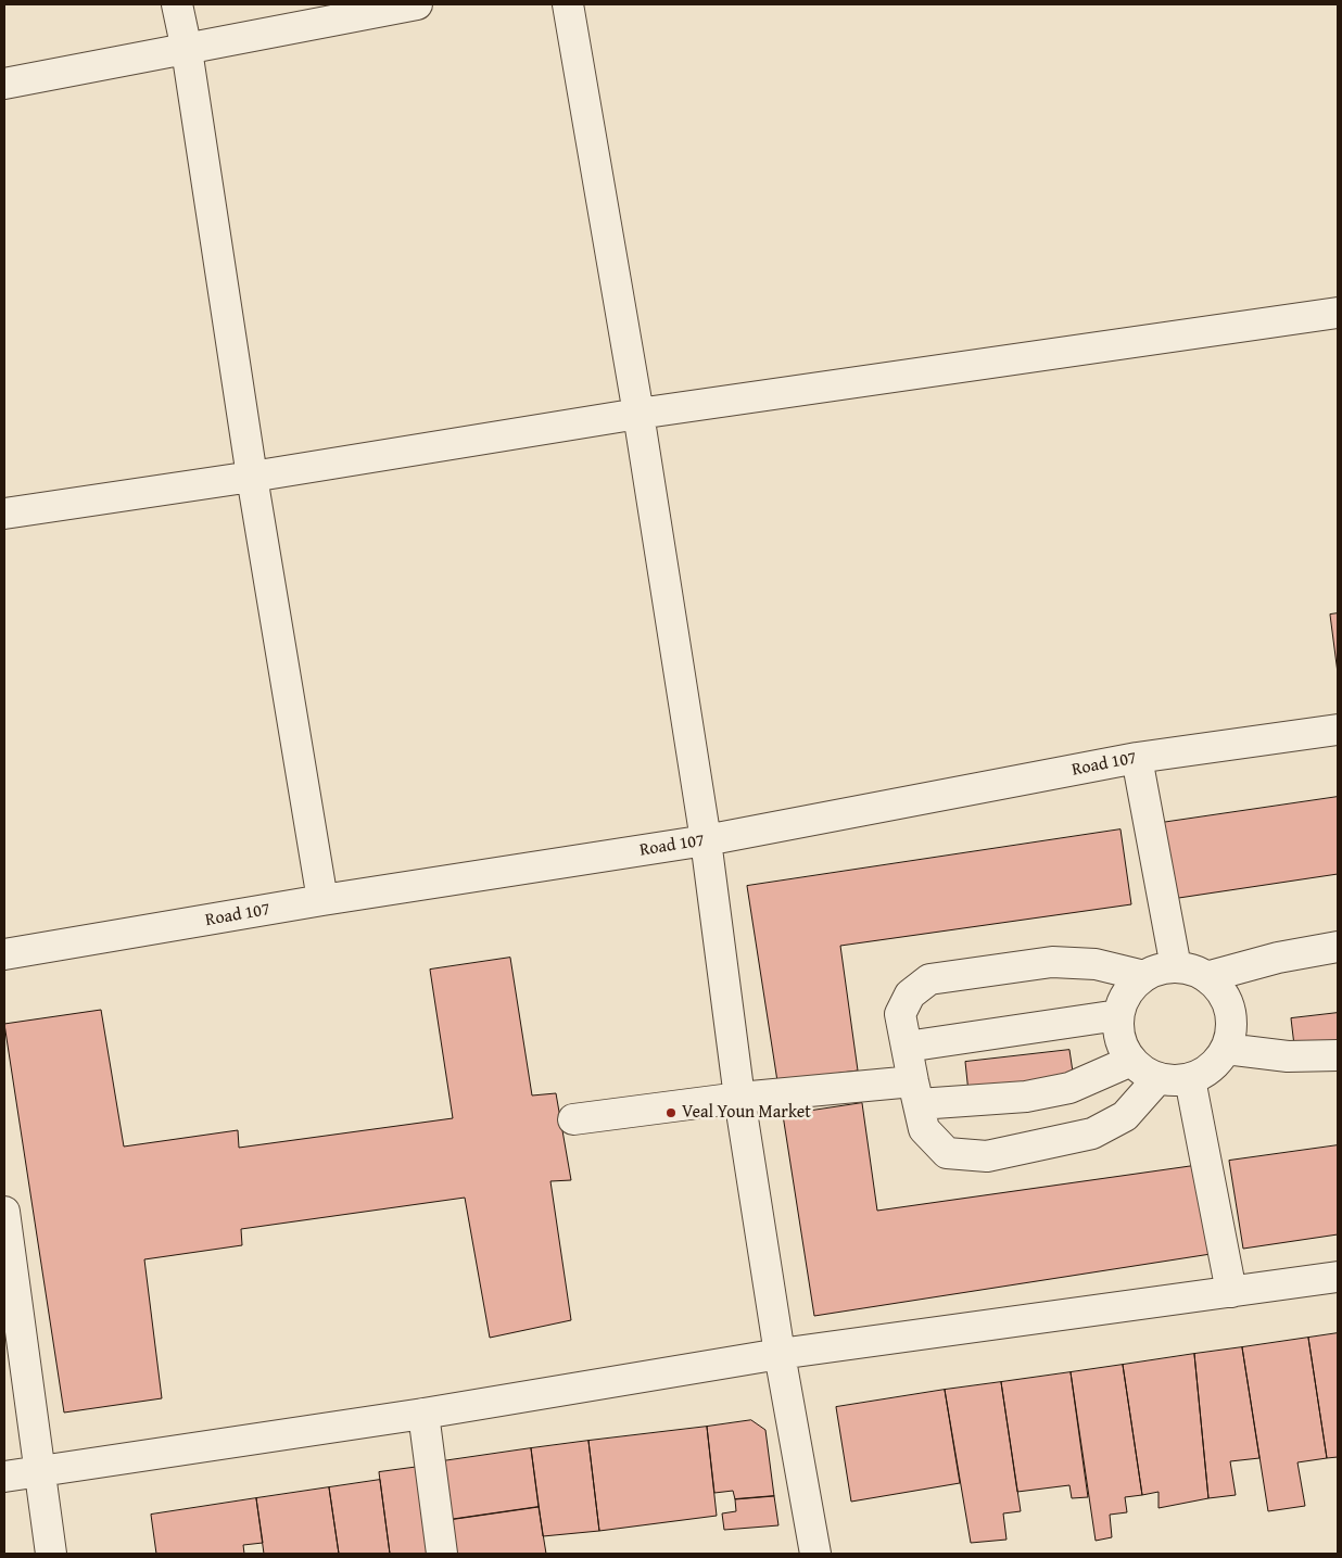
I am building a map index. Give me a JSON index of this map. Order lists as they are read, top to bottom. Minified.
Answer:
{"streets":{"street":["Road 107"]},"places":["Veal Youn Market"]}
